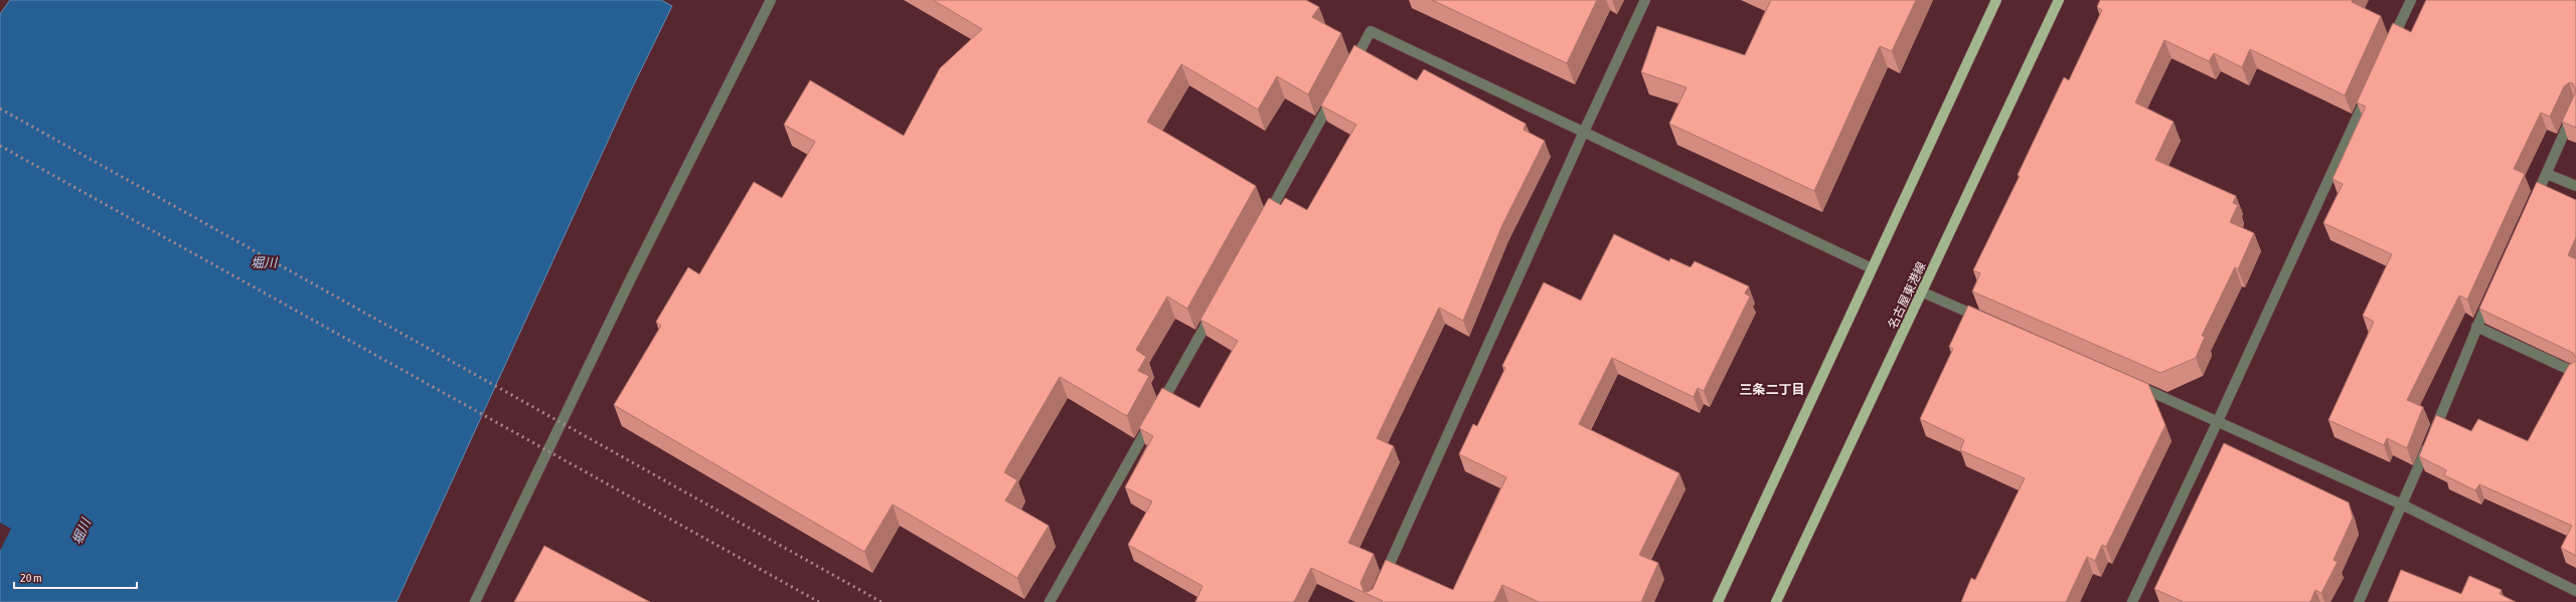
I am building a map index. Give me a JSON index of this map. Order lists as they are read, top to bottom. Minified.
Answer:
{"streets":{"main road":["名古屋東港線"]},"districts":["三条二丁目"],"water":["堀川"],"scale_bar":"20 m"}
